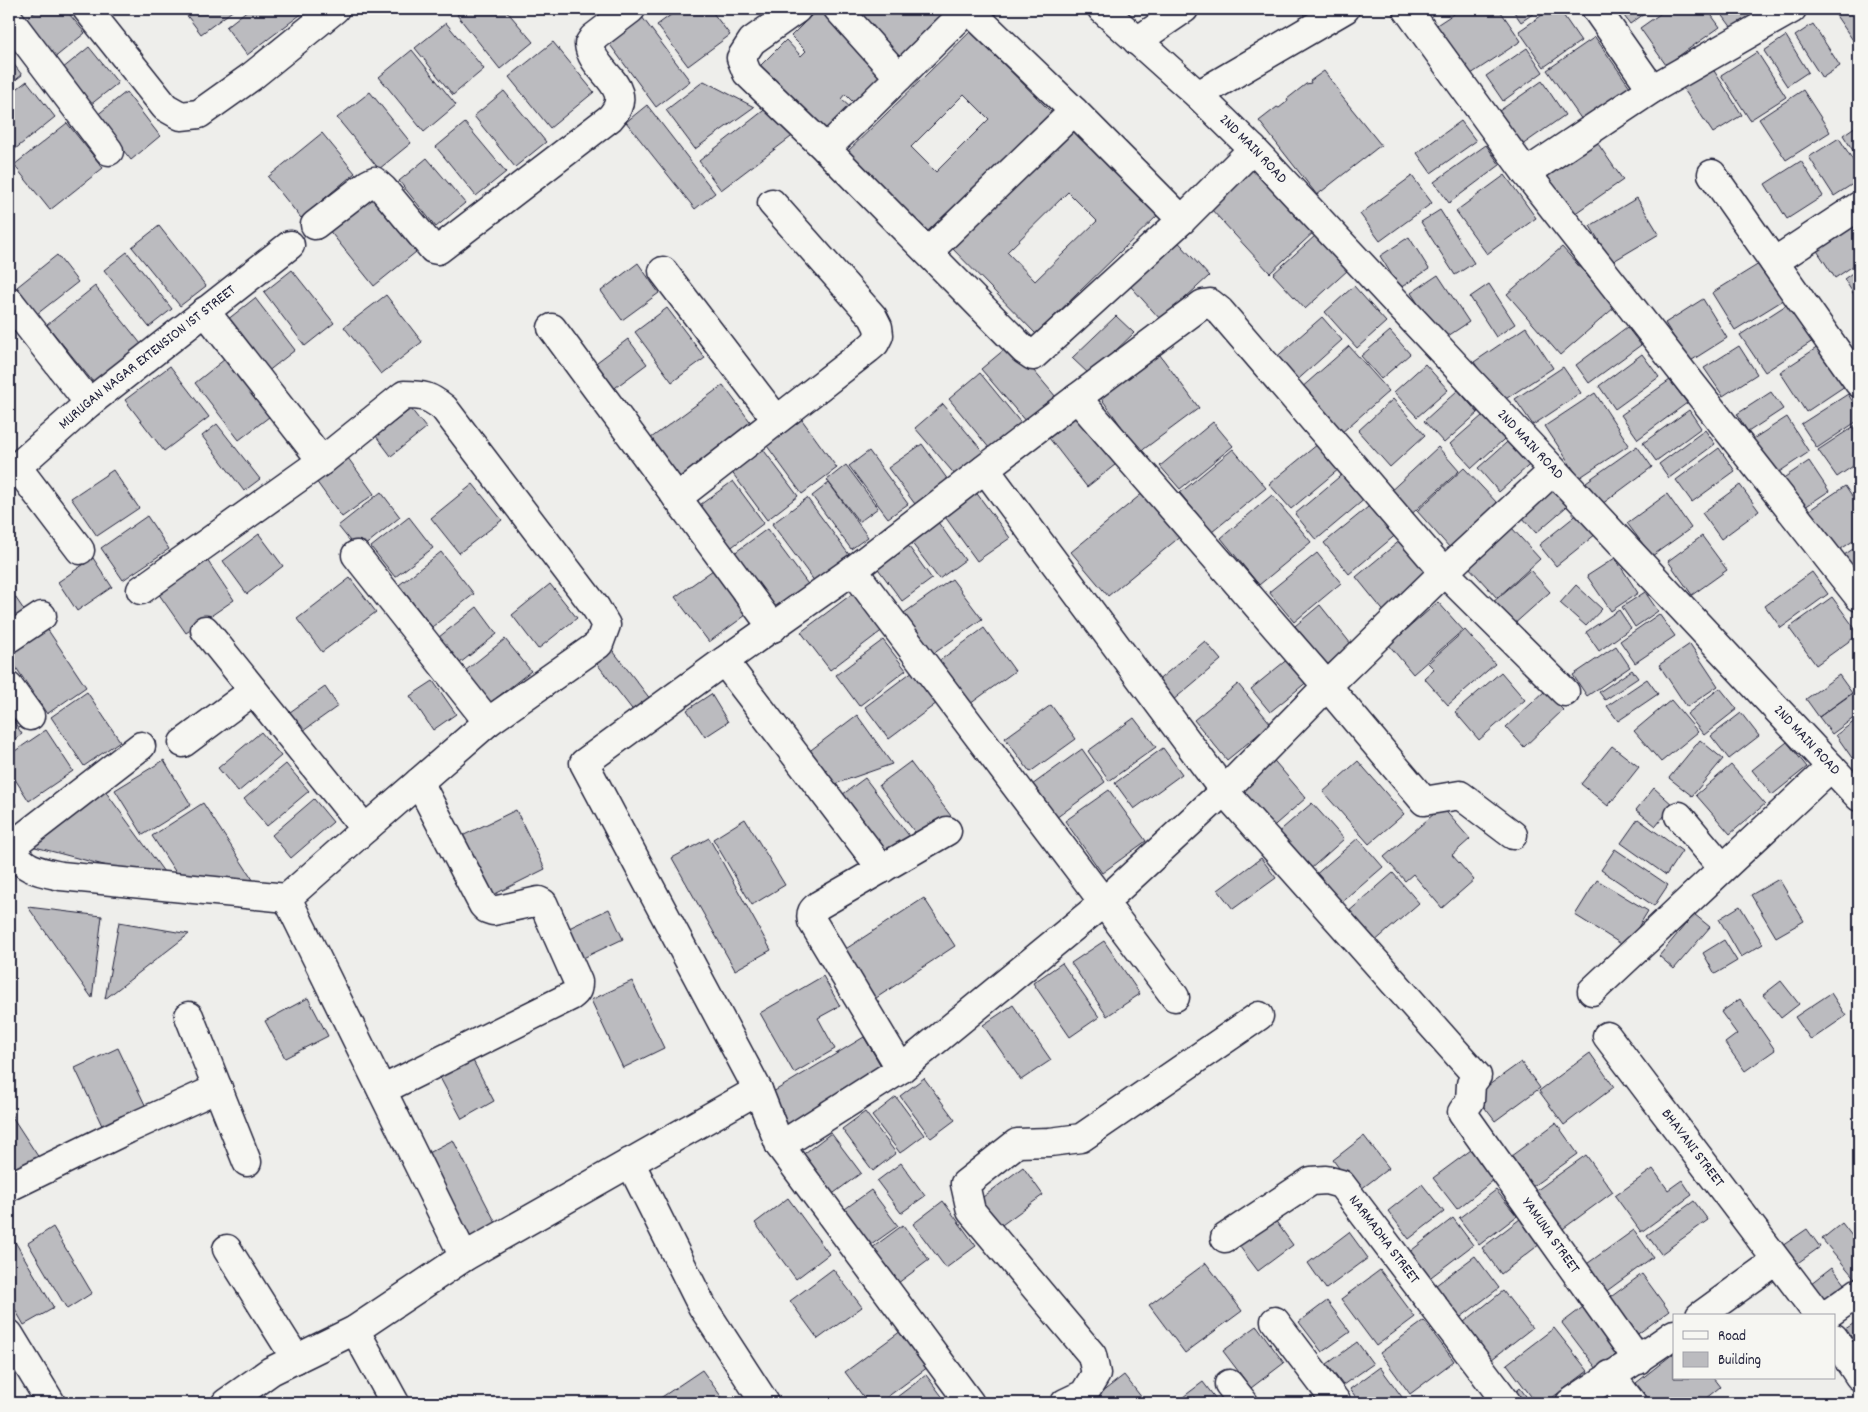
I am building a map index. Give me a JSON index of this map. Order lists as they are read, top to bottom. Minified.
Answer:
{"streets":{"street":["2ND MAIN ROAD","MURUGAN NAGAR EXTENSION 1ST STREET","BHAVANI STREET","YAMUNA STREET","NARMADHA STREET"]},"legend":["Road","Building"]}
